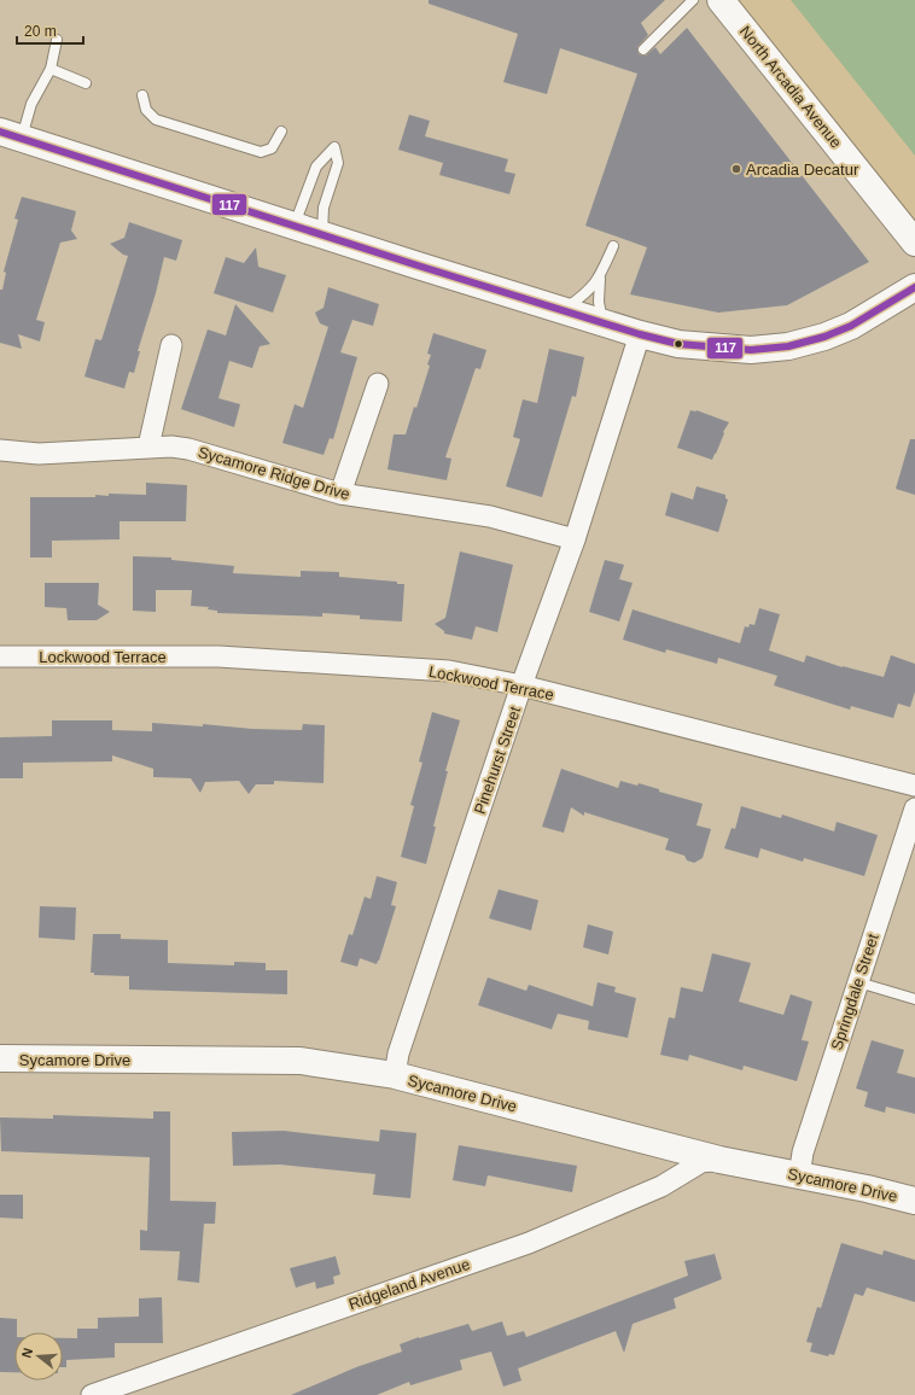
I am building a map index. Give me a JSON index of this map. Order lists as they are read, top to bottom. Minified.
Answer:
{"streets":{"street":["North Arcadia Avenue","Sycamore Ridge Drive","Lockwood Terrace","Pinehurst Street","Springdale Street","Sycamore Drive","Ridgeland Avenue"]},"crossings":[["Sycamore Ridge Drive","Pinehurst Street"],["Lockwood Terrace","Pinehurst Street"],["Pinehurst Street","Sycamore Drive"],["Springdale Street","Sycamore Drive"],["Sycamore Drive","Ridgeland Avenue"]],"places":["Arcadia Decatur"],"lines":["transit line 117"],"scale_bar":"20 m","north":"left"}
